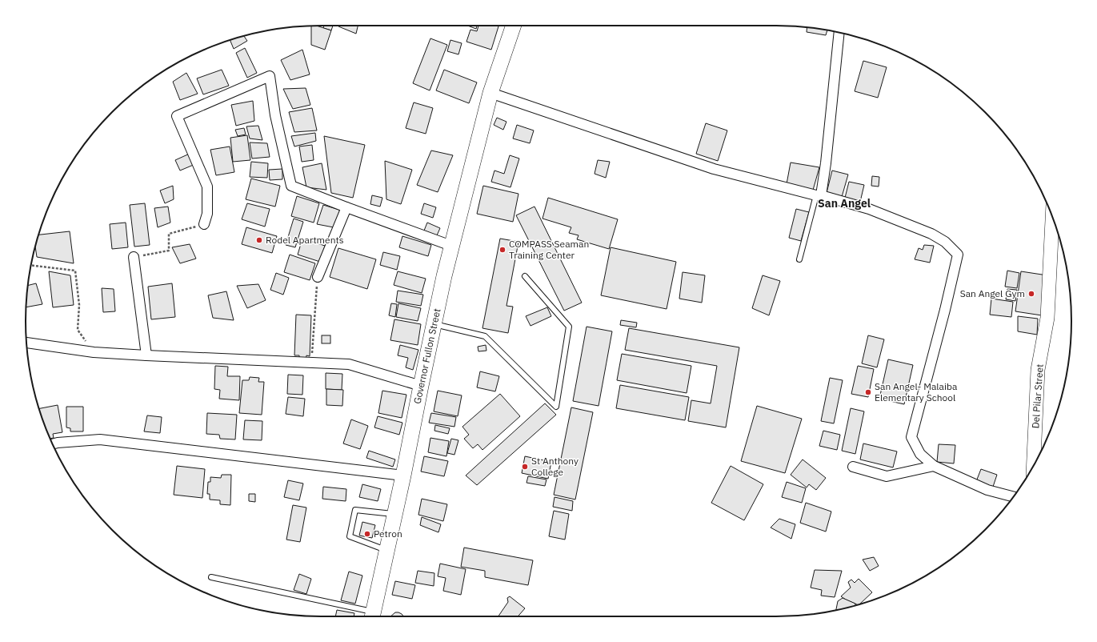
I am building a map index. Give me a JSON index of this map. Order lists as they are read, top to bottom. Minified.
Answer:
{"streets":{"main road":["Governor Fullon Street"],"street":["Del Pilar Street"]},"districts":["San Angel"],"places":["Rodel Apartments","COMPASS Seaman Training Center","San Angel Gym","San Angel- Malaiba Elementary School","St Anthony College","Petron"]}
